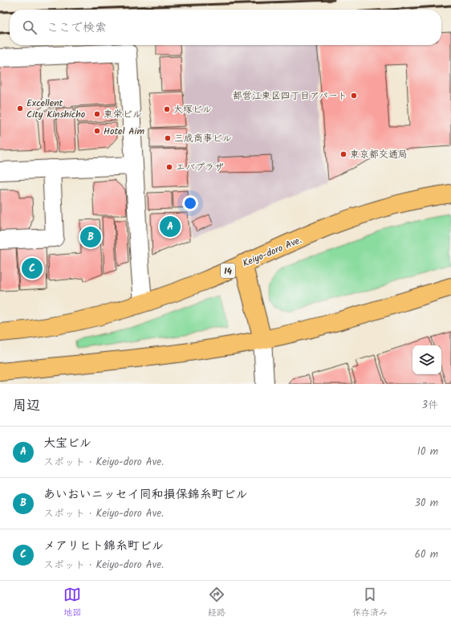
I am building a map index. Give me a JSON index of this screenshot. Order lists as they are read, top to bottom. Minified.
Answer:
{"streets":{"highway":["Keiyo-doro Ave.","14"]},"places":["都営江東区四丁目アパート","Excellent City Kinshicho","大塚ビル","東栄ビル","Hotel Aim","三成商事ビル","東京都交通局","エバプラザ"],"page":{"search":"ここで検索","pins":["A","B","C"],"heading":["周辺","3件"],"list":[{"mark":"A","name":"大宝ビル","note":"スポット · Keiyo-doro Ave.","value":"10 m"},{"mark":"B","name":"あいおいニッセイ同和損保錦糸町ビル","note":"スポット · Keiyo-doro Ave.","value":"30 m"},{"mark":"C","name":"メアリヒト錦糸町ビル","note":"スポット · Keiyo-doro Ave.","value":"60 m"}],"nav":["地図","経路","保存済み"]}}
